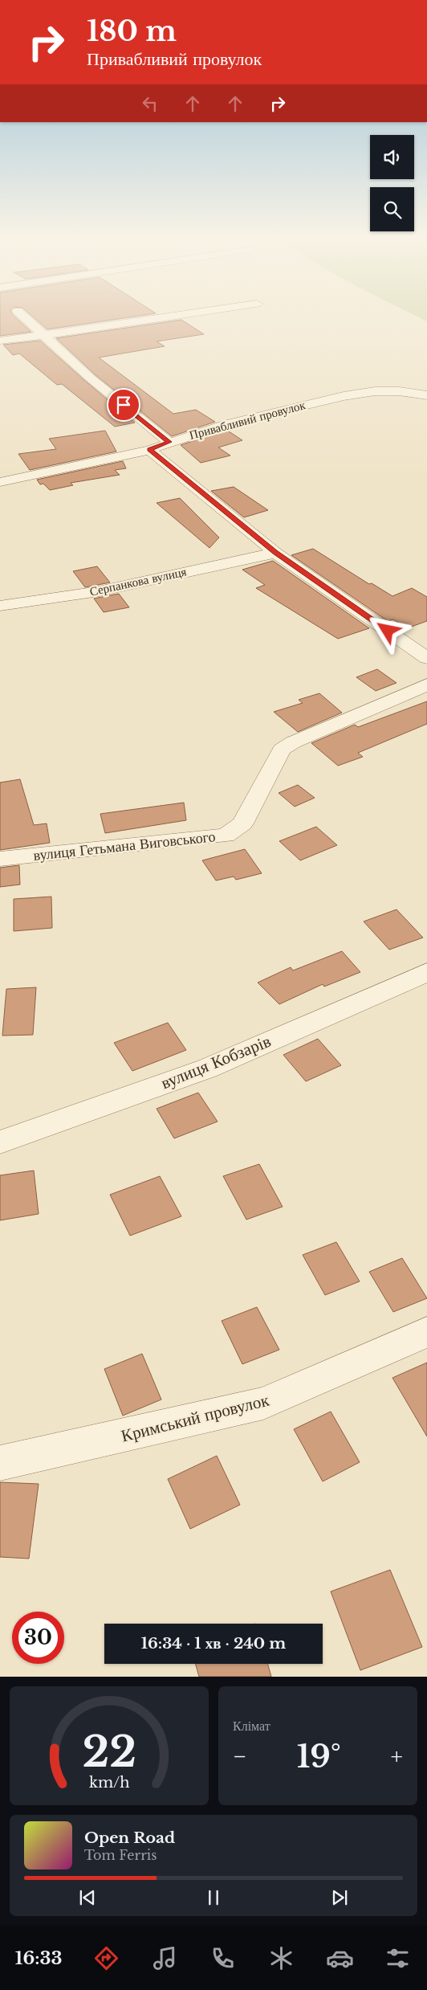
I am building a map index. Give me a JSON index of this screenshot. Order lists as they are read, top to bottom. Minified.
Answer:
{"streets":{"street":["Привабливий провулок","Серпанкова вулиця","вулиця Гетьмана Виговського","вулиця Кобзарів","Кримський провулок"]},"page":{"turn":["180 m","Привабливий провулок"],"limit":"30","trip":"16:34 · 1 хв · 240 m","tile":"Клімат","heat":["−","19°","+"],"song":["Open Road","Tom Ferris"],"tabs":"16:33","gauge":["22","km/h"]}}
